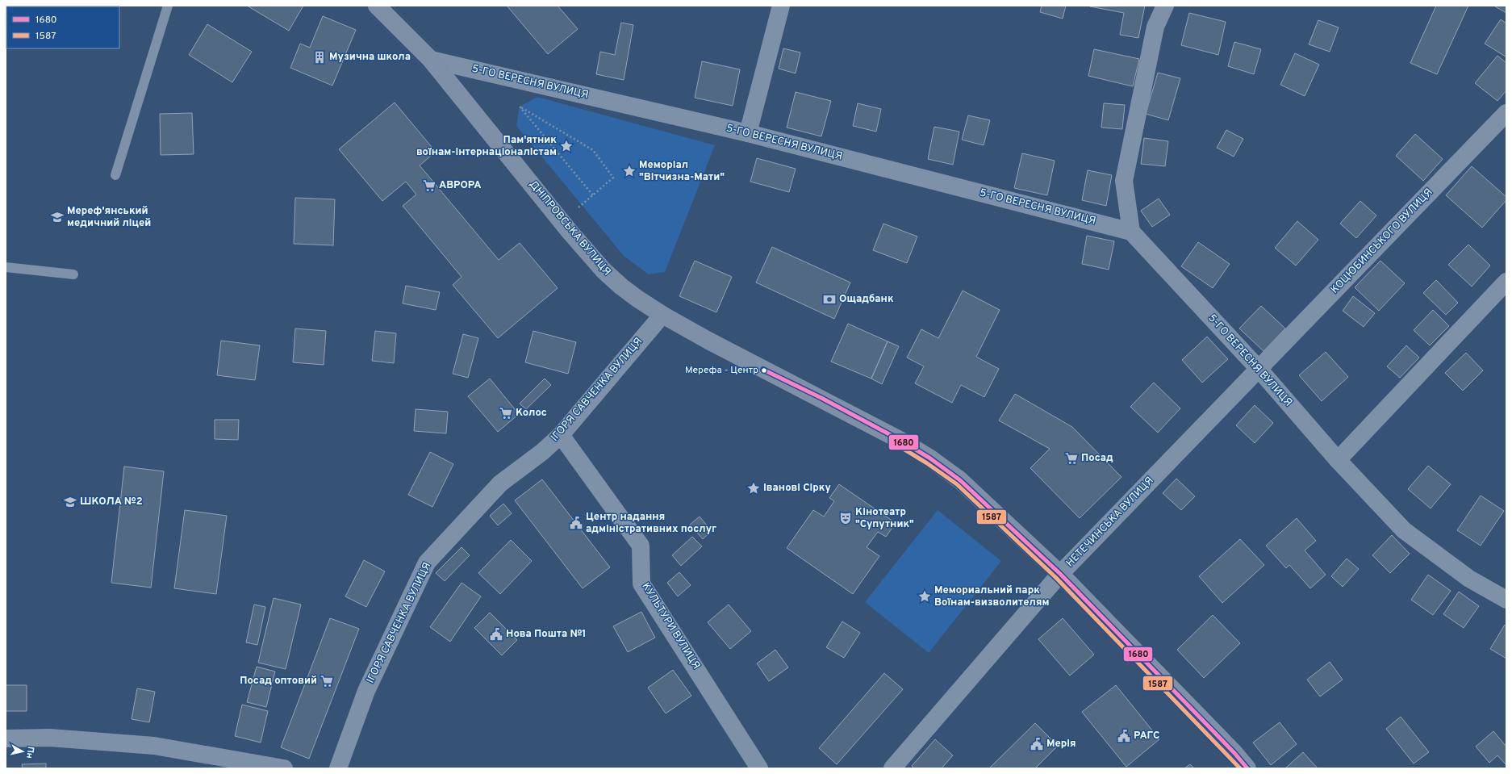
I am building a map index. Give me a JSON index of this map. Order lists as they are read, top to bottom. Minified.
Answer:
{"streets":{"highway":["ДНІПРОВСЬКА ВУЛИЦЯ"],"street":["5-ГО ВЕРЕСНЯ ВУЛИЦЯ","КОЦЮБИНСЬКОГО ВУЛИЦЯ","ІГОРЯ САВЧЕНКА ВУЛИЦЯ","НЕТЕЧИНСЬКА ВУЛИЦЯ","КУЛЬТУРИ ВУЛИЦЯ"]},"crossings":[["5-ГО ВЕРЕСНЯ ВУЛИЦЯ","ДНІПРОВСЬКА ВУЛИЦЯ"],["5-ГО ВЕРЕСНЯ ВУЛИЦЯ","КОЦЮБИНСЬКОГО ВУЛИЦЯ"],["5-ГО ВЕРЕСНЯ ВУЛИЦЯ","НЕТЕЧИНСЬКА ВУЛИЦЯ"],["ДНІПРОВСЬКА ВУЛИЦЯ","ІГОРЯ САВЧЕНКА ВУЛИЦЯ"],["ДНІПРОВСЬКА ВУЛИЦЯ","НЕТЕЧИНСЬКА ВУЛИЦЯ"],["КОЦЮБИНСЬКОГО ВУЛИЦЯ","НЕТЕЧИНСЬКА ВУЛИЦЯ"],["ІГОРЯ САВЧЕНКА ВУЛИЦЯ","КУЛЬТУРИ ВУЛИЦЯ"]],"places":{"building":["Музична школа"],"place":["Пам'ятник воїнам-інтернаціоналістам","Меморіал \"Вітчизна-Мати\"","Іванові Сірку","Мемориальний парк Воїнам-визволителям"],"supermarket":["АВРОРА","Колос","Посад","Посад оптовий"],"school or university":["Мереф'янський медичний ліцей","ШКОЛА №2"],"bank":["Ощадбанк"],"other":["Мерефа - Центр"],"theatre":["Кінотеатр \"Супутник\""],"public building":["Центр надання адміністративних послуг","Нова Пошта №1","РАГС","Мерія"]},"lines":["transit line 1680","transit line 1587"],"legend":["1680","1587"],"north":"right"}
